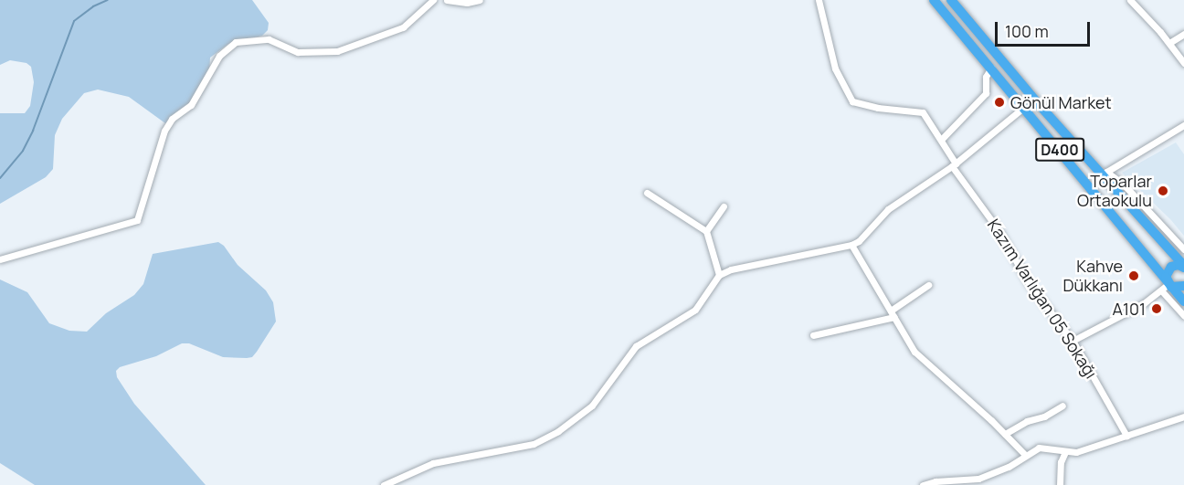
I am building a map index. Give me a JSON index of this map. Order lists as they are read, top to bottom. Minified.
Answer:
{"streets":{"highway":["D400"],"street":["Kazım Varlığan 05 Sokağı"]},"places":["Gönül Market","Toparlar Ortaokulu","Kahve Dükkanı","A101"],"scale_bar":"100 m"}
